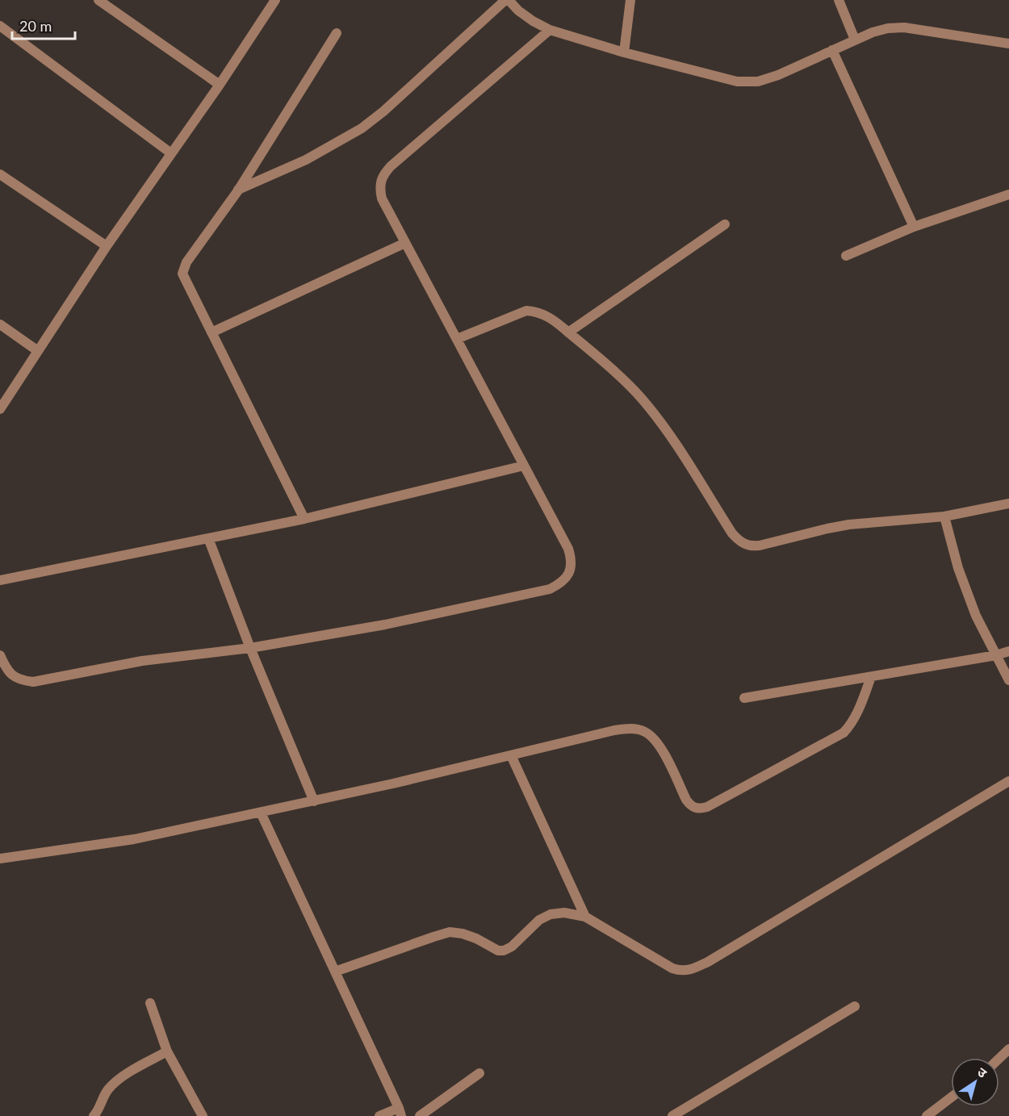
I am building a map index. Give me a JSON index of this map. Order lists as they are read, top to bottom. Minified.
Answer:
{"scale_bar":"20 m","north":"top right"}
